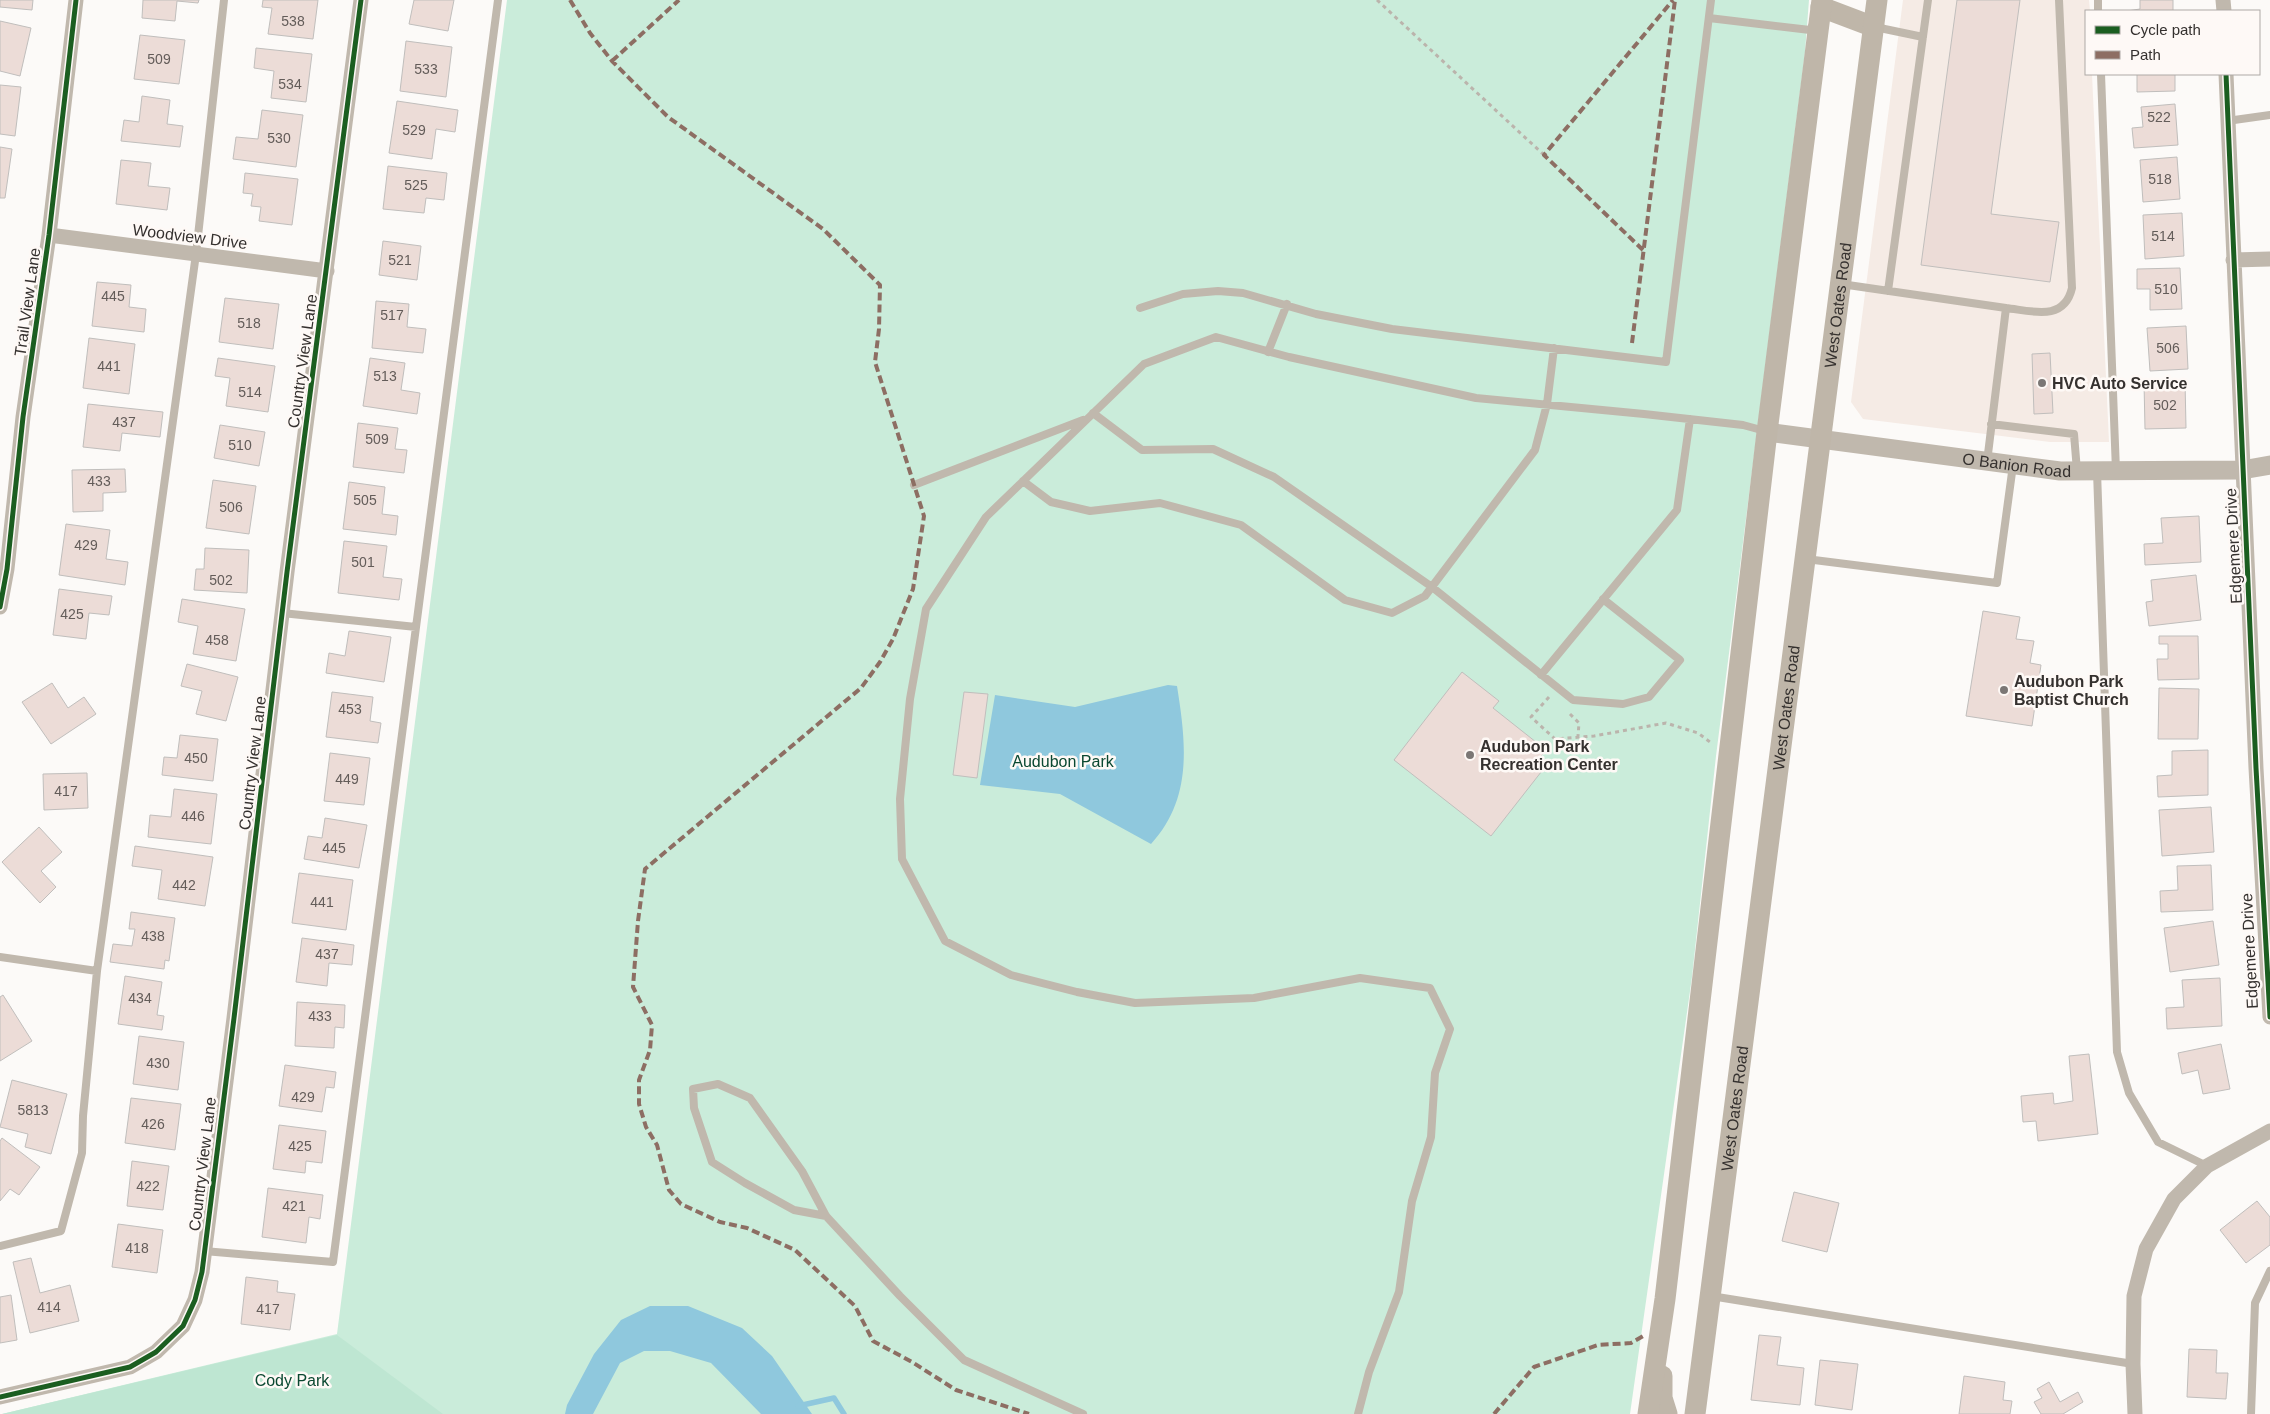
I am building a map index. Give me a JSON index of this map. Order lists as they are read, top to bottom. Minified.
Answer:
{"streets":{"main road":["West Oates Road"],"street":["Woodview Drive","Trail View Lane","Country View Lane","O Banion Road","Edgemere Drive"]},"crossings":[["Woodview Drive","Trail View Lane"],["Woodview Drive","Country View Lane"],["West Oates Road","O Banion Road"],["O Banion Road","Edgemere Drive"]],"parks":["Audubon Park","Cody Park"],"places":["HVC Auto Service","Audubon Park Baptist Church","Audubon Park Recreation Center"],"house_numbers":["538","509","533","534","522","529","530","518","525","514","521","510","445","517","518","506","441","513","514","502","437","509","510","433","505","506","429","501","502","425","458","453","450","449","417","446","445","442","441","438","437","434","433","430","429","5813","426","425","422","421","418","414","417"],"legend":["Cycle path","Path"]}
